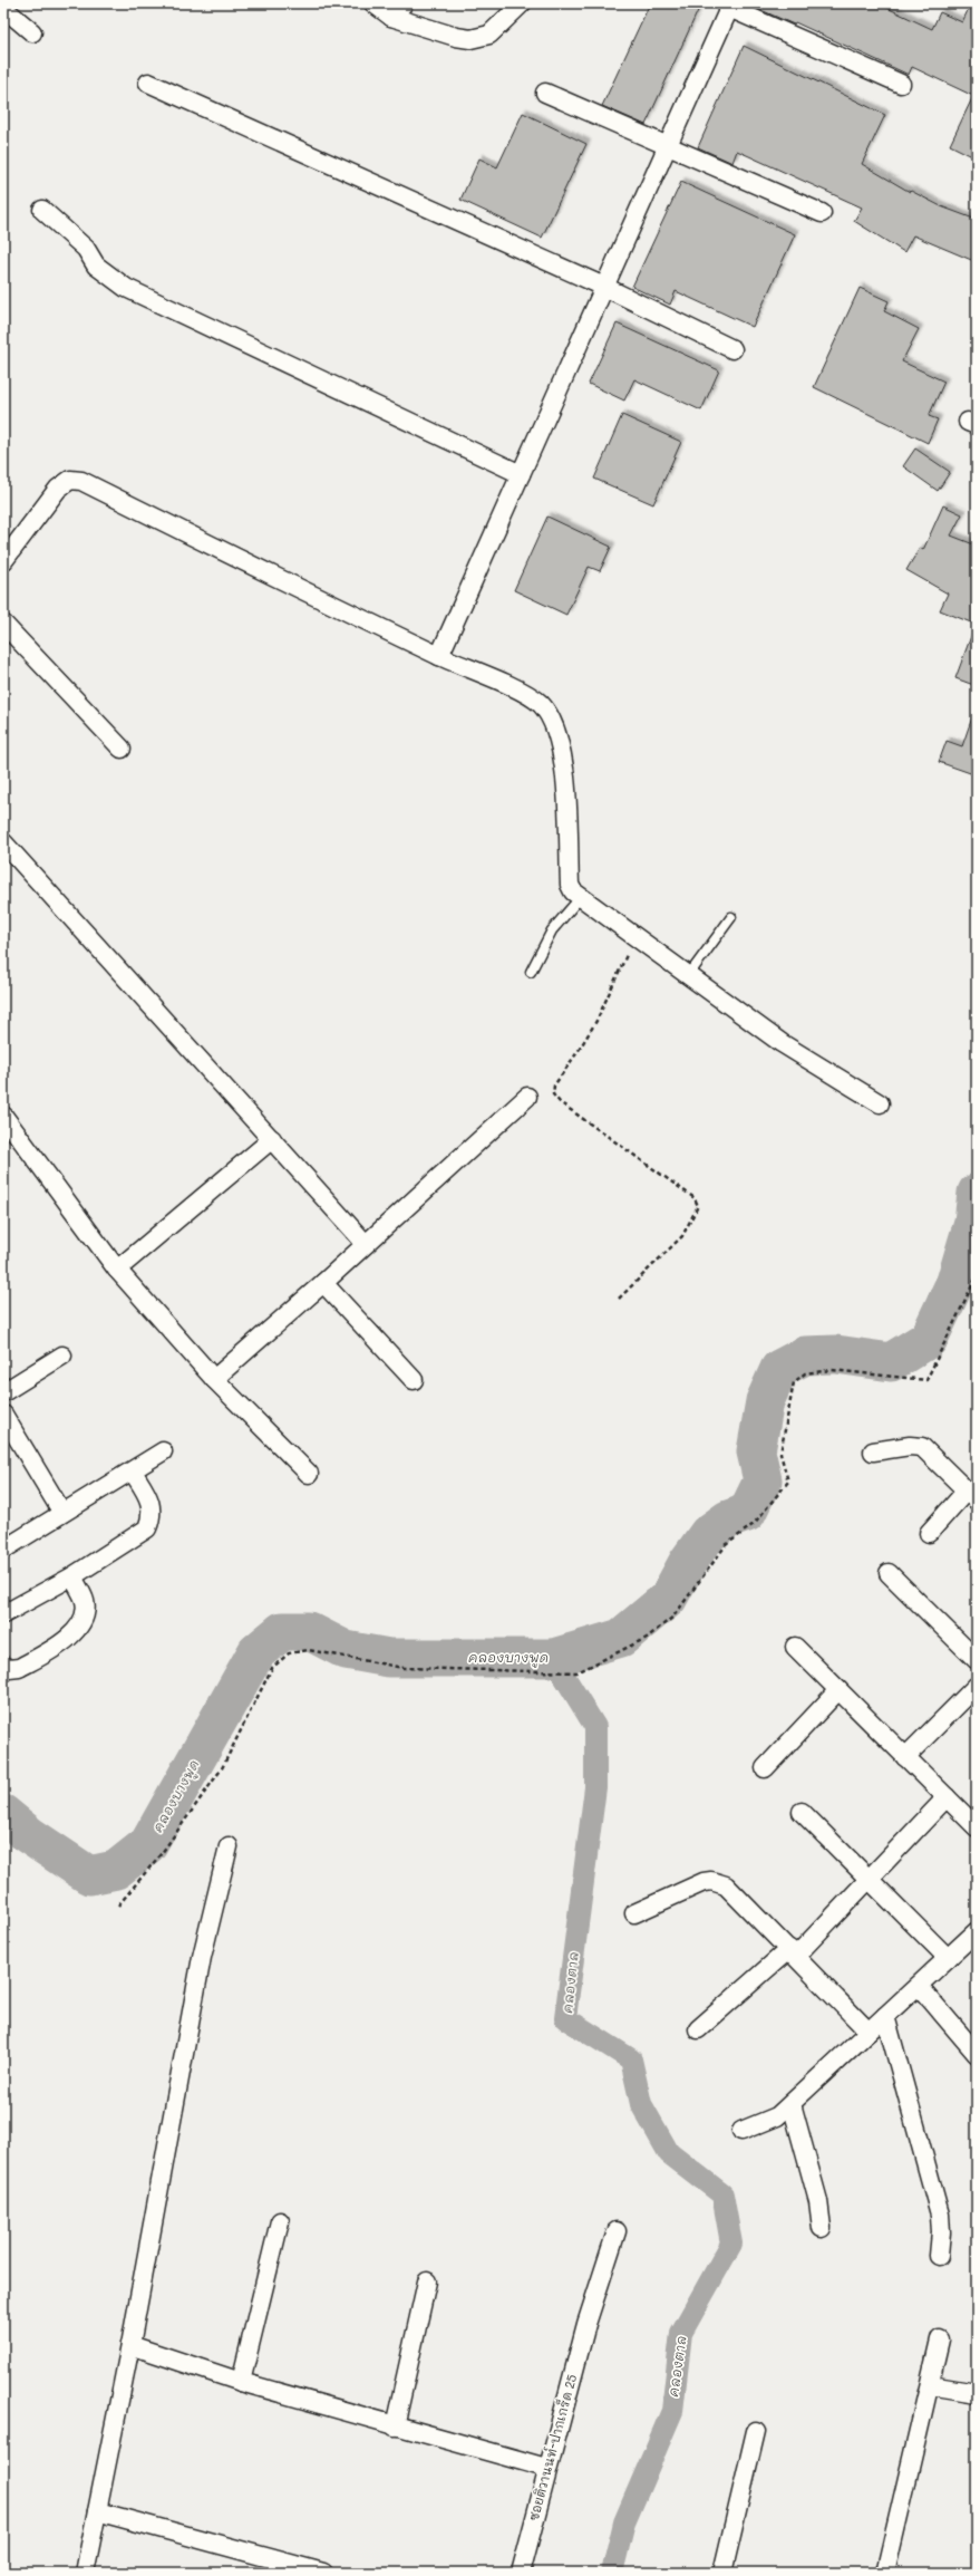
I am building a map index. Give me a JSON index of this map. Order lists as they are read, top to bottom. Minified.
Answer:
{"streets":{"street":["ซอยติวานนท์-ปากเกร็ด 25"]},"water":["คลองบางพูด","คลองตาล"]}
